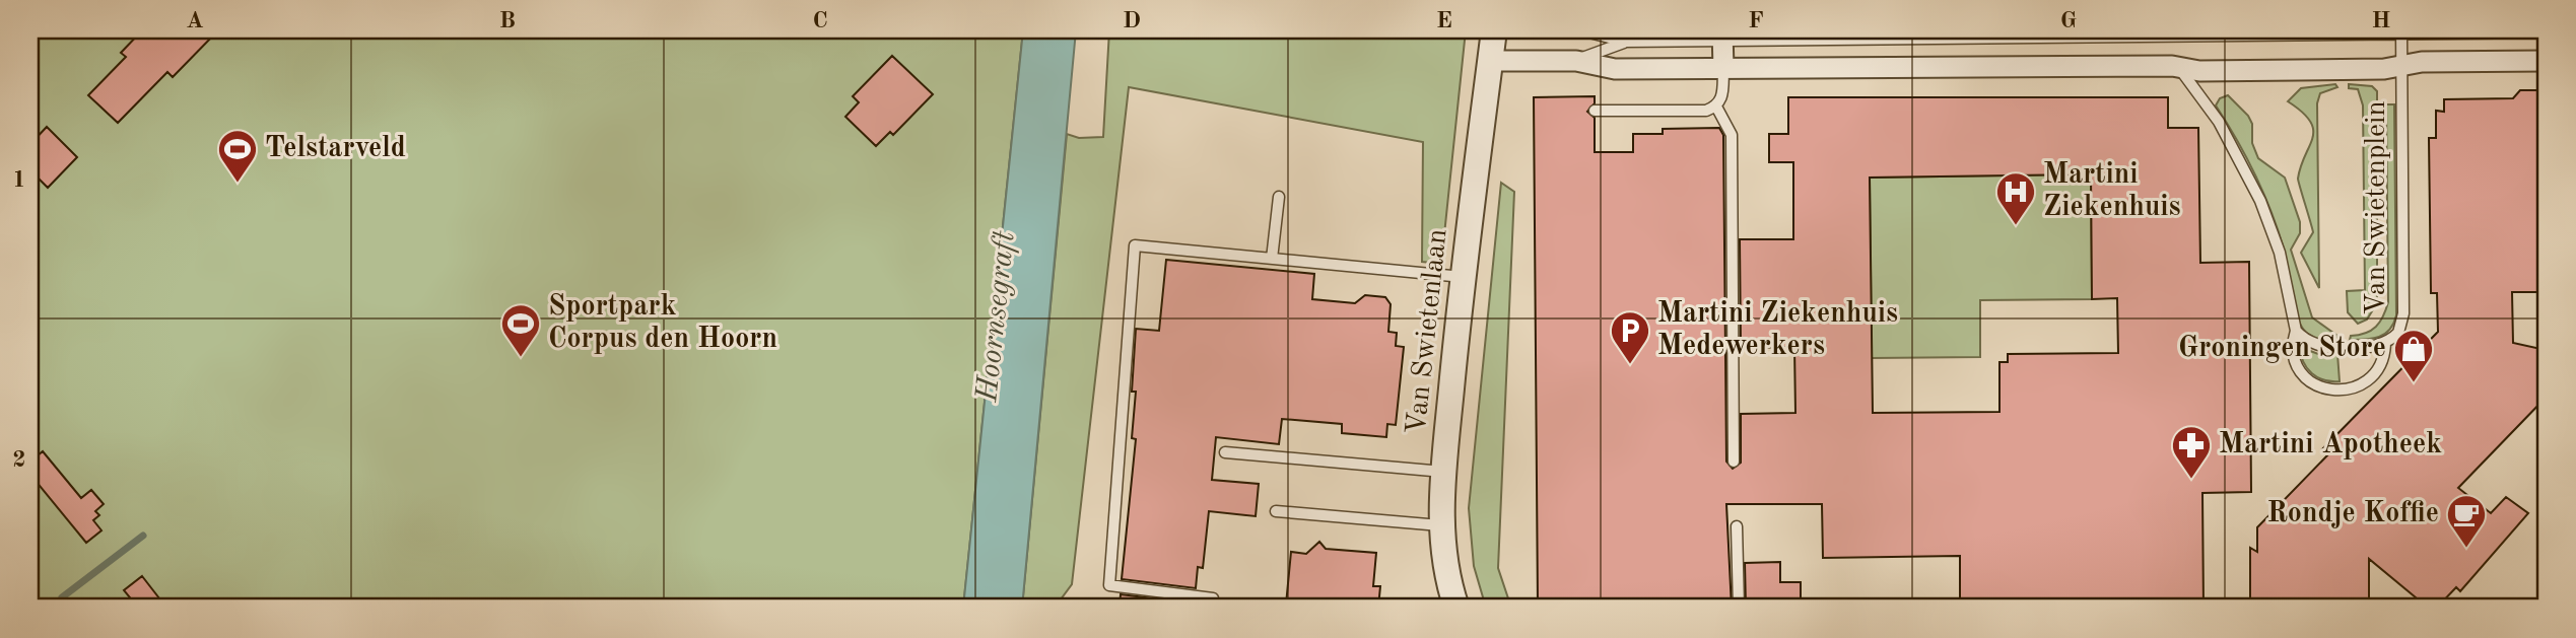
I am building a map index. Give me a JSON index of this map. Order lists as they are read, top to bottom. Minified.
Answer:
{"streets":{"street":["Van Swietenlaan"],"lane":["Van Swietenplein"]},"water":["Hoornsegraft"],"places":{"sports":["Telstarveld","Sportpark Corpus den Hoorn"],"hospital":["Martini Ziekenhuis"],"parking":["Martini Ziekenhuis Medewerkers"],"shop":["Groningen Store"],"pharmacy":["Martini Apotheek"],"cafe":["Rondje Koffie"]},"grid":{"columns":["A","B","C","D","E","F","G","H"],"rows":["1","2"]}}
